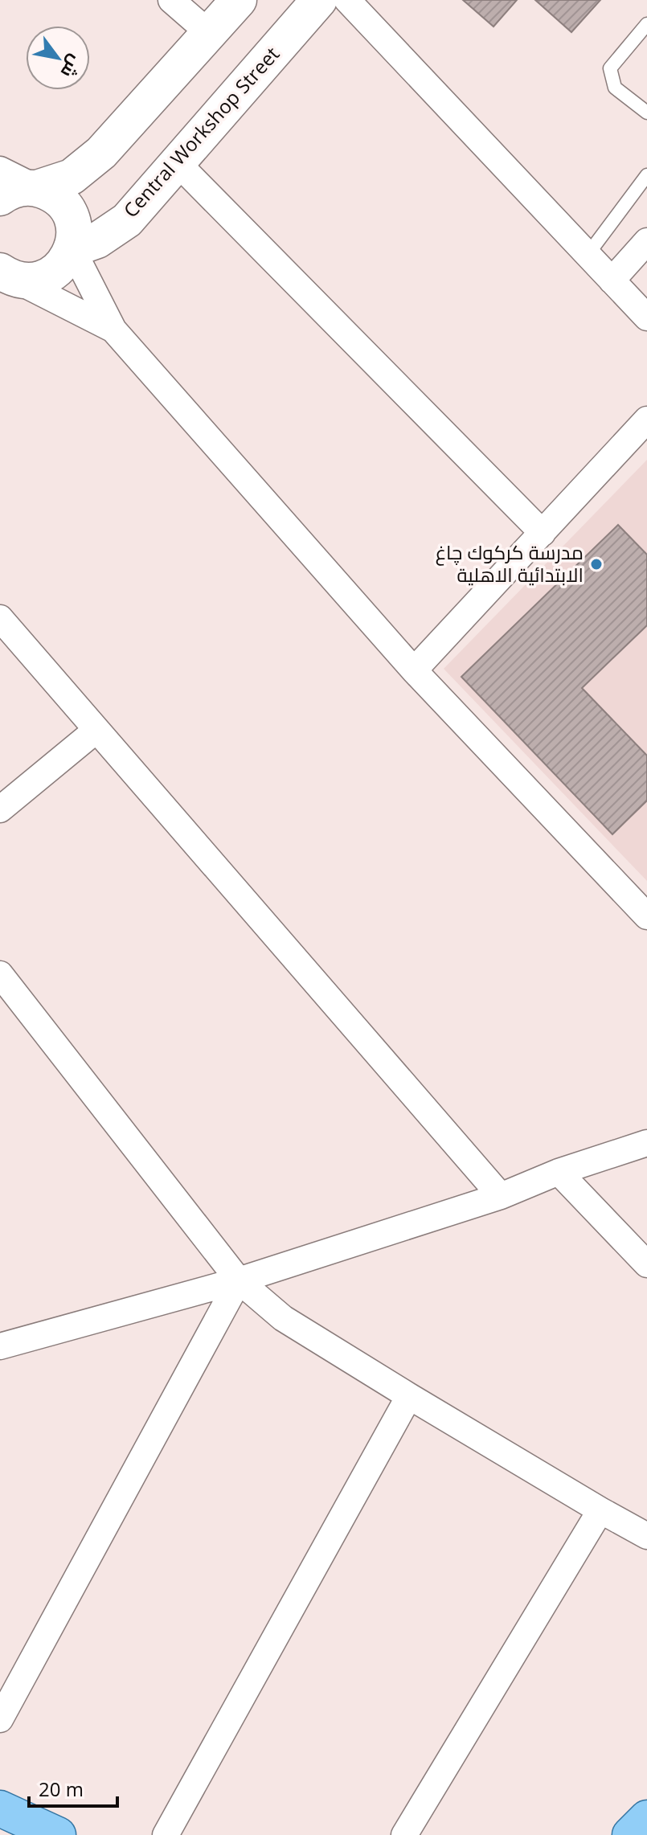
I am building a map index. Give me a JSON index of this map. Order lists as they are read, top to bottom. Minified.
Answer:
{"streets":{"main road":["Central Workshop Street"]},"places":["مدرسة كركوك چاغ الابتدائية الاهلية"],"scale_bar":"20 m","north":"bottom right"}
